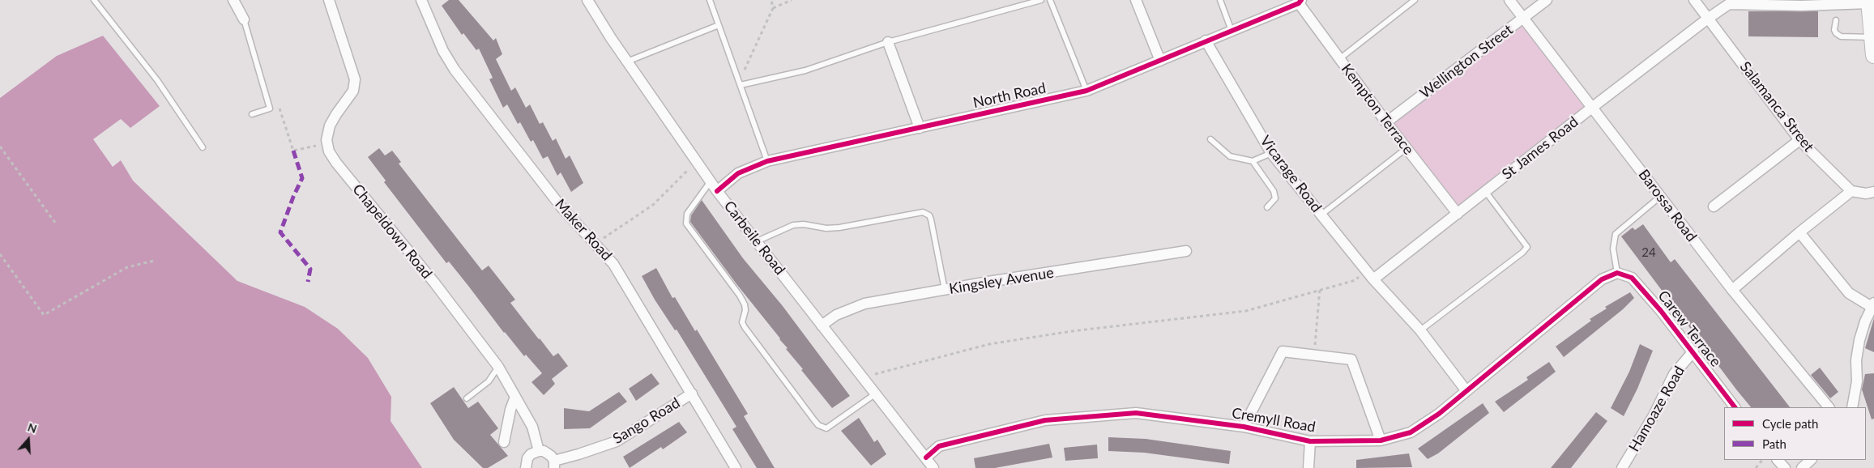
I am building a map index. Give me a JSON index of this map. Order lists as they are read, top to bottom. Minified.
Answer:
{"streets":{"street":["Wellington Street","North Road","Salamanca Street","Kempton Terrace","St James Road","Vicarage Road","Barossa Road","Maker Road","Chapeldown Road","Carbeile Road","Kingsley Avenue","Carew Terrace","Hamoaze Road","Cremyll Road","Sango Road"]},"crossings":[["Wellington Street","Kempton Terrace"],["Wellington Street","Barossa Road"],["North Road","Kempton Terrace"],["North Road","Vicarage Road"],["North Road","Carbeile Road"],["Salamanca Street","St James Road"],["Kempton Terrace","St James Road"],["St James Road","Vicarage Road"],["St James Road","Barossa Road"],["Vicarage Road","Cremyll Road"],["Maker Road","Sango Road"],["Carbeile Road","Kingsley Avenue"],["Carbeile Road","Cremyll Road"],["Carew Terrace","Hamoaze Road"],["Carew Terrace","Cremyll Road"]],"house_numbers":["24"],"legend":["Cycle path","Path"],"north":"top"}
